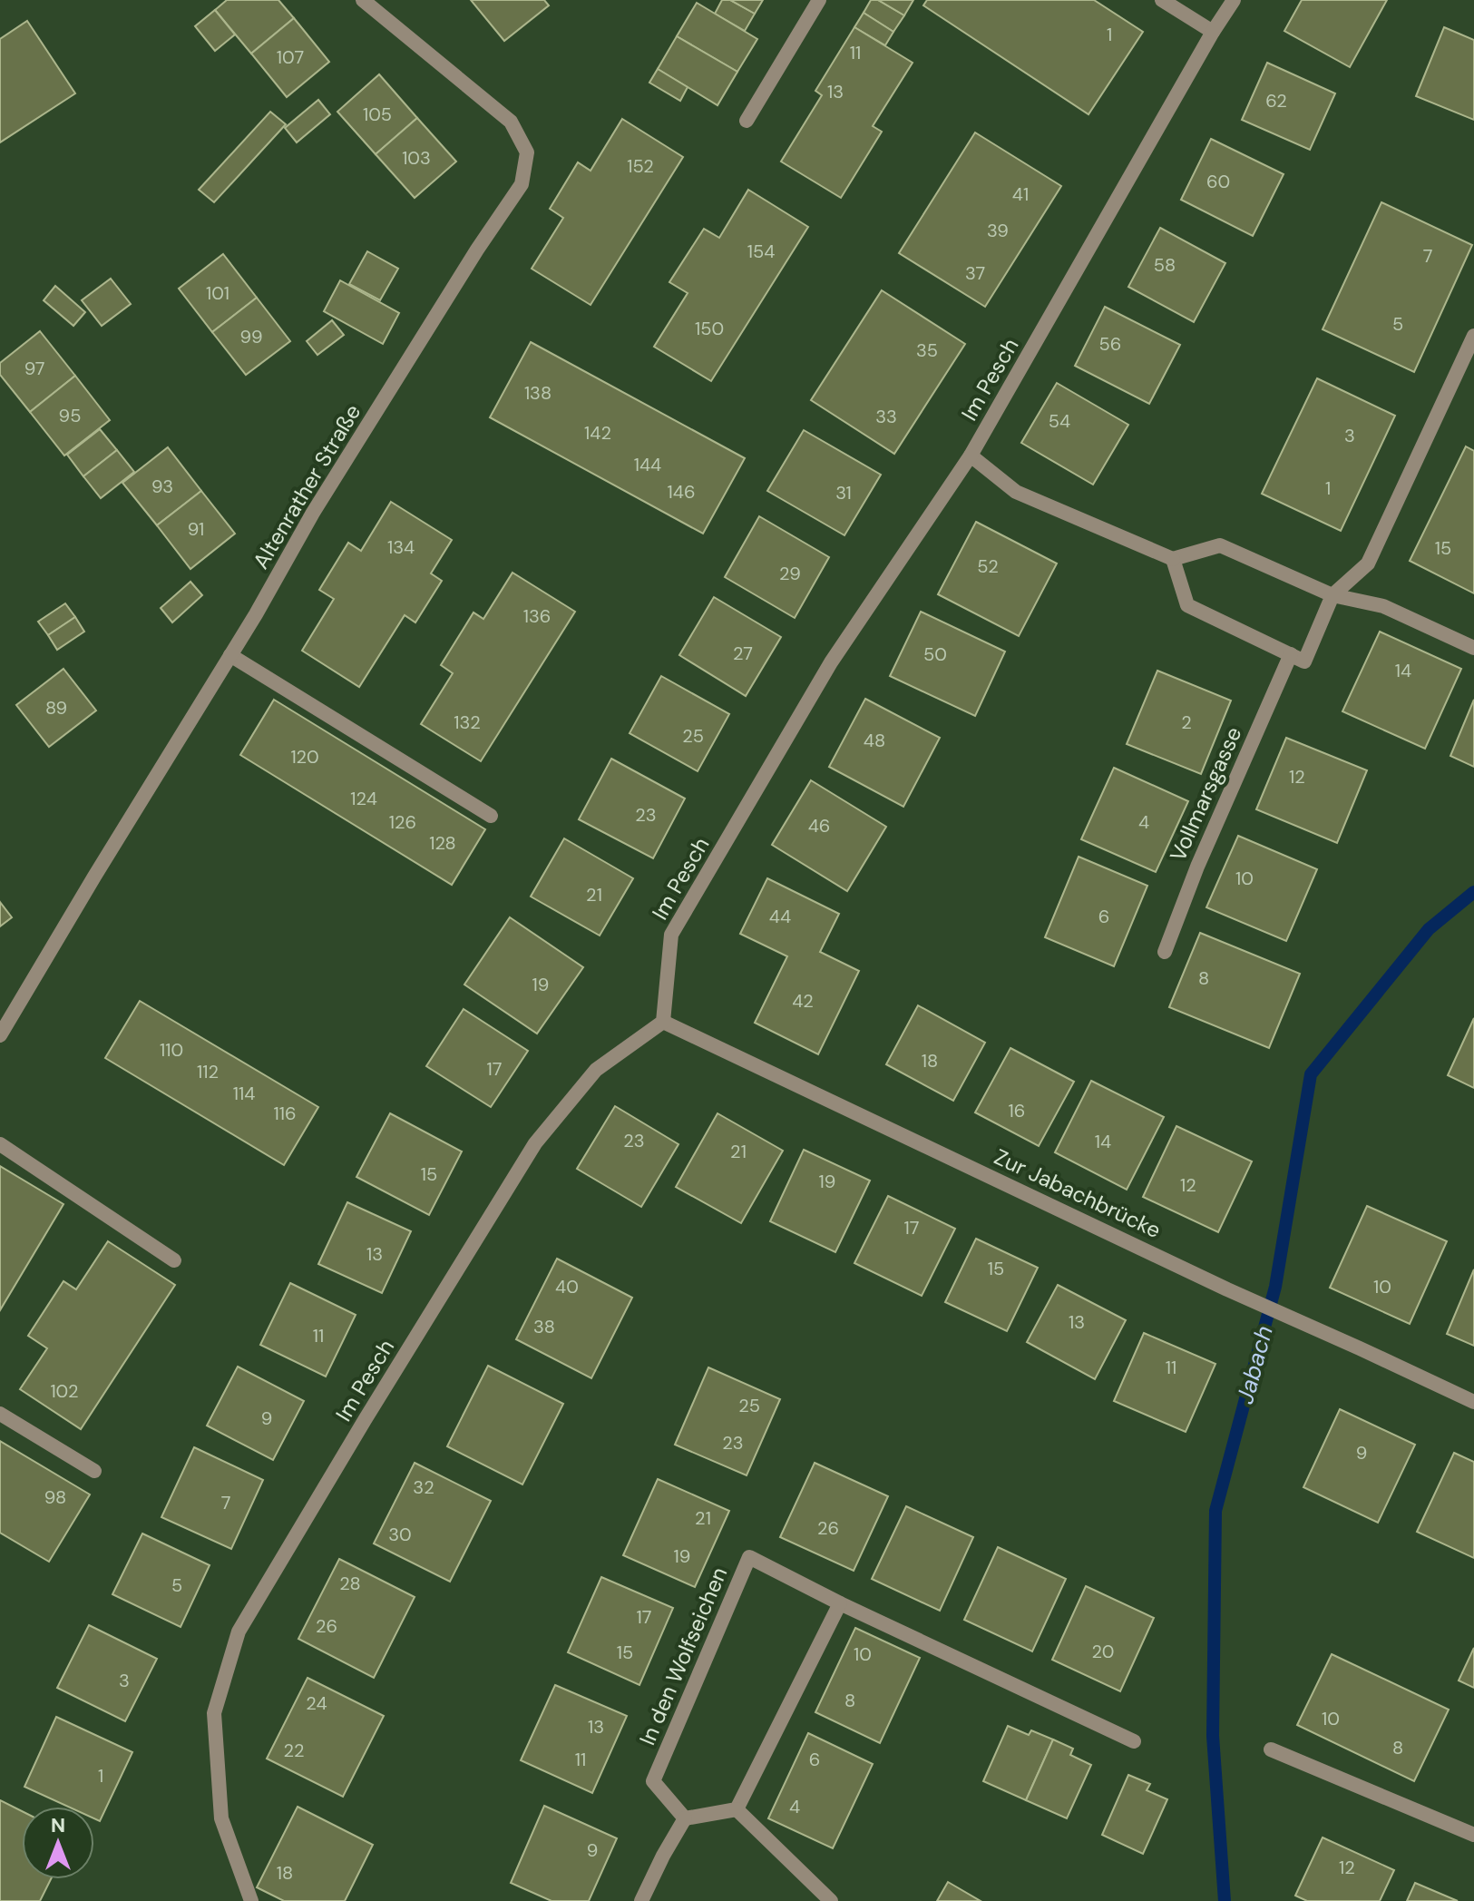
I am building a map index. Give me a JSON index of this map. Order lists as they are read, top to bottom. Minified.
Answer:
{"streets":{"street":["Im Pesch","Altenrather Straße","Vollmarsgasse","Zur Jabachbrücke","In den Wolfseichen"]},"crossings":[["Im Pesch","Zur Jabachbrücke"]],"water":["Jabach"],"house_numbers":["1","11","107","13","62","105","103","152","60","41","39","154","7","58","37","101","5","150","99","56","35","97","138","95","33","54","142","3","144","93","1","146","31","91","134","15","52","29","136","27","50","14","89","132","2","25","48","120","12","124","23","126","4","46","128","10","21","44","6","8","19","42","110","18","17","112","114","16","116","23","14","21","15","19","12","17","13","15","40","10","13","38","11","11","102","25","9","23","9","32","98","7","21","26","30","19","28","5","17","26","20","15","10","3","8","24","10","13","8","22","11","6","1","4","9","12","18"],"north":"top"}
